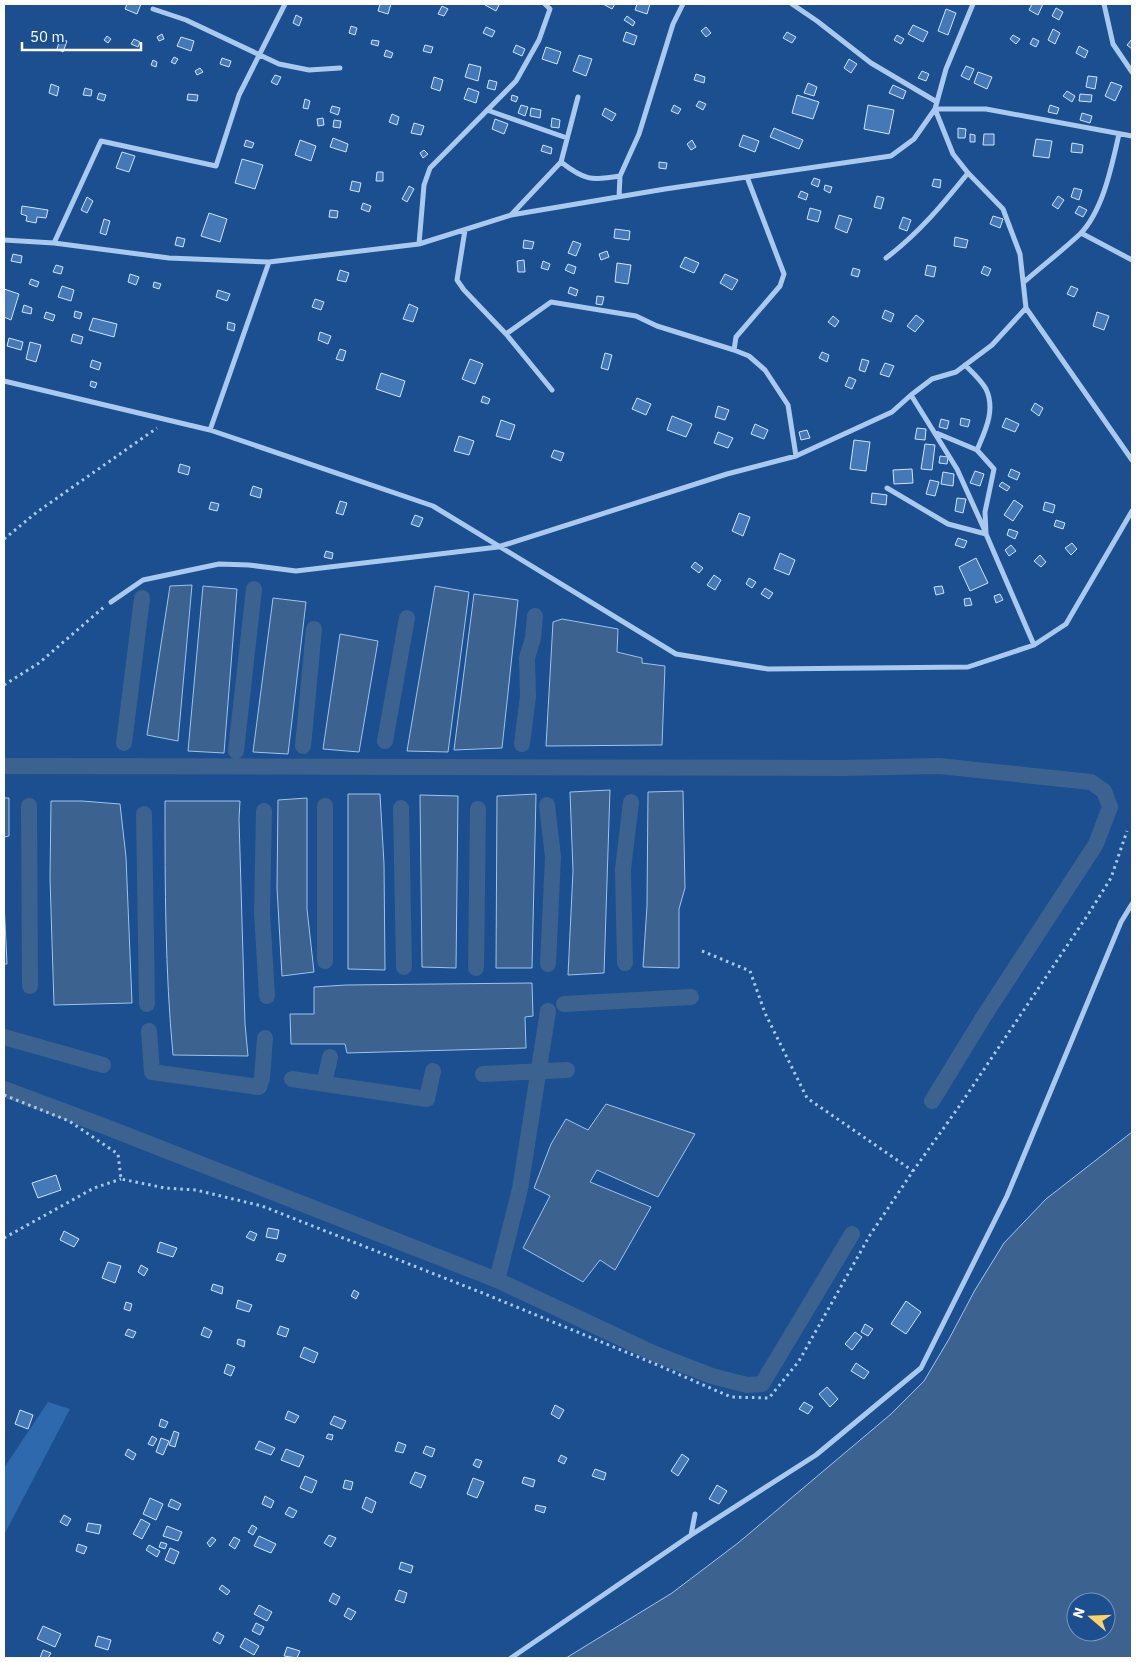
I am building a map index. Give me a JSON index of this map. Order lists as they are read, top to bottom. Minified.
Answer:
{"scale_bar":"50 m","north":"left"}
